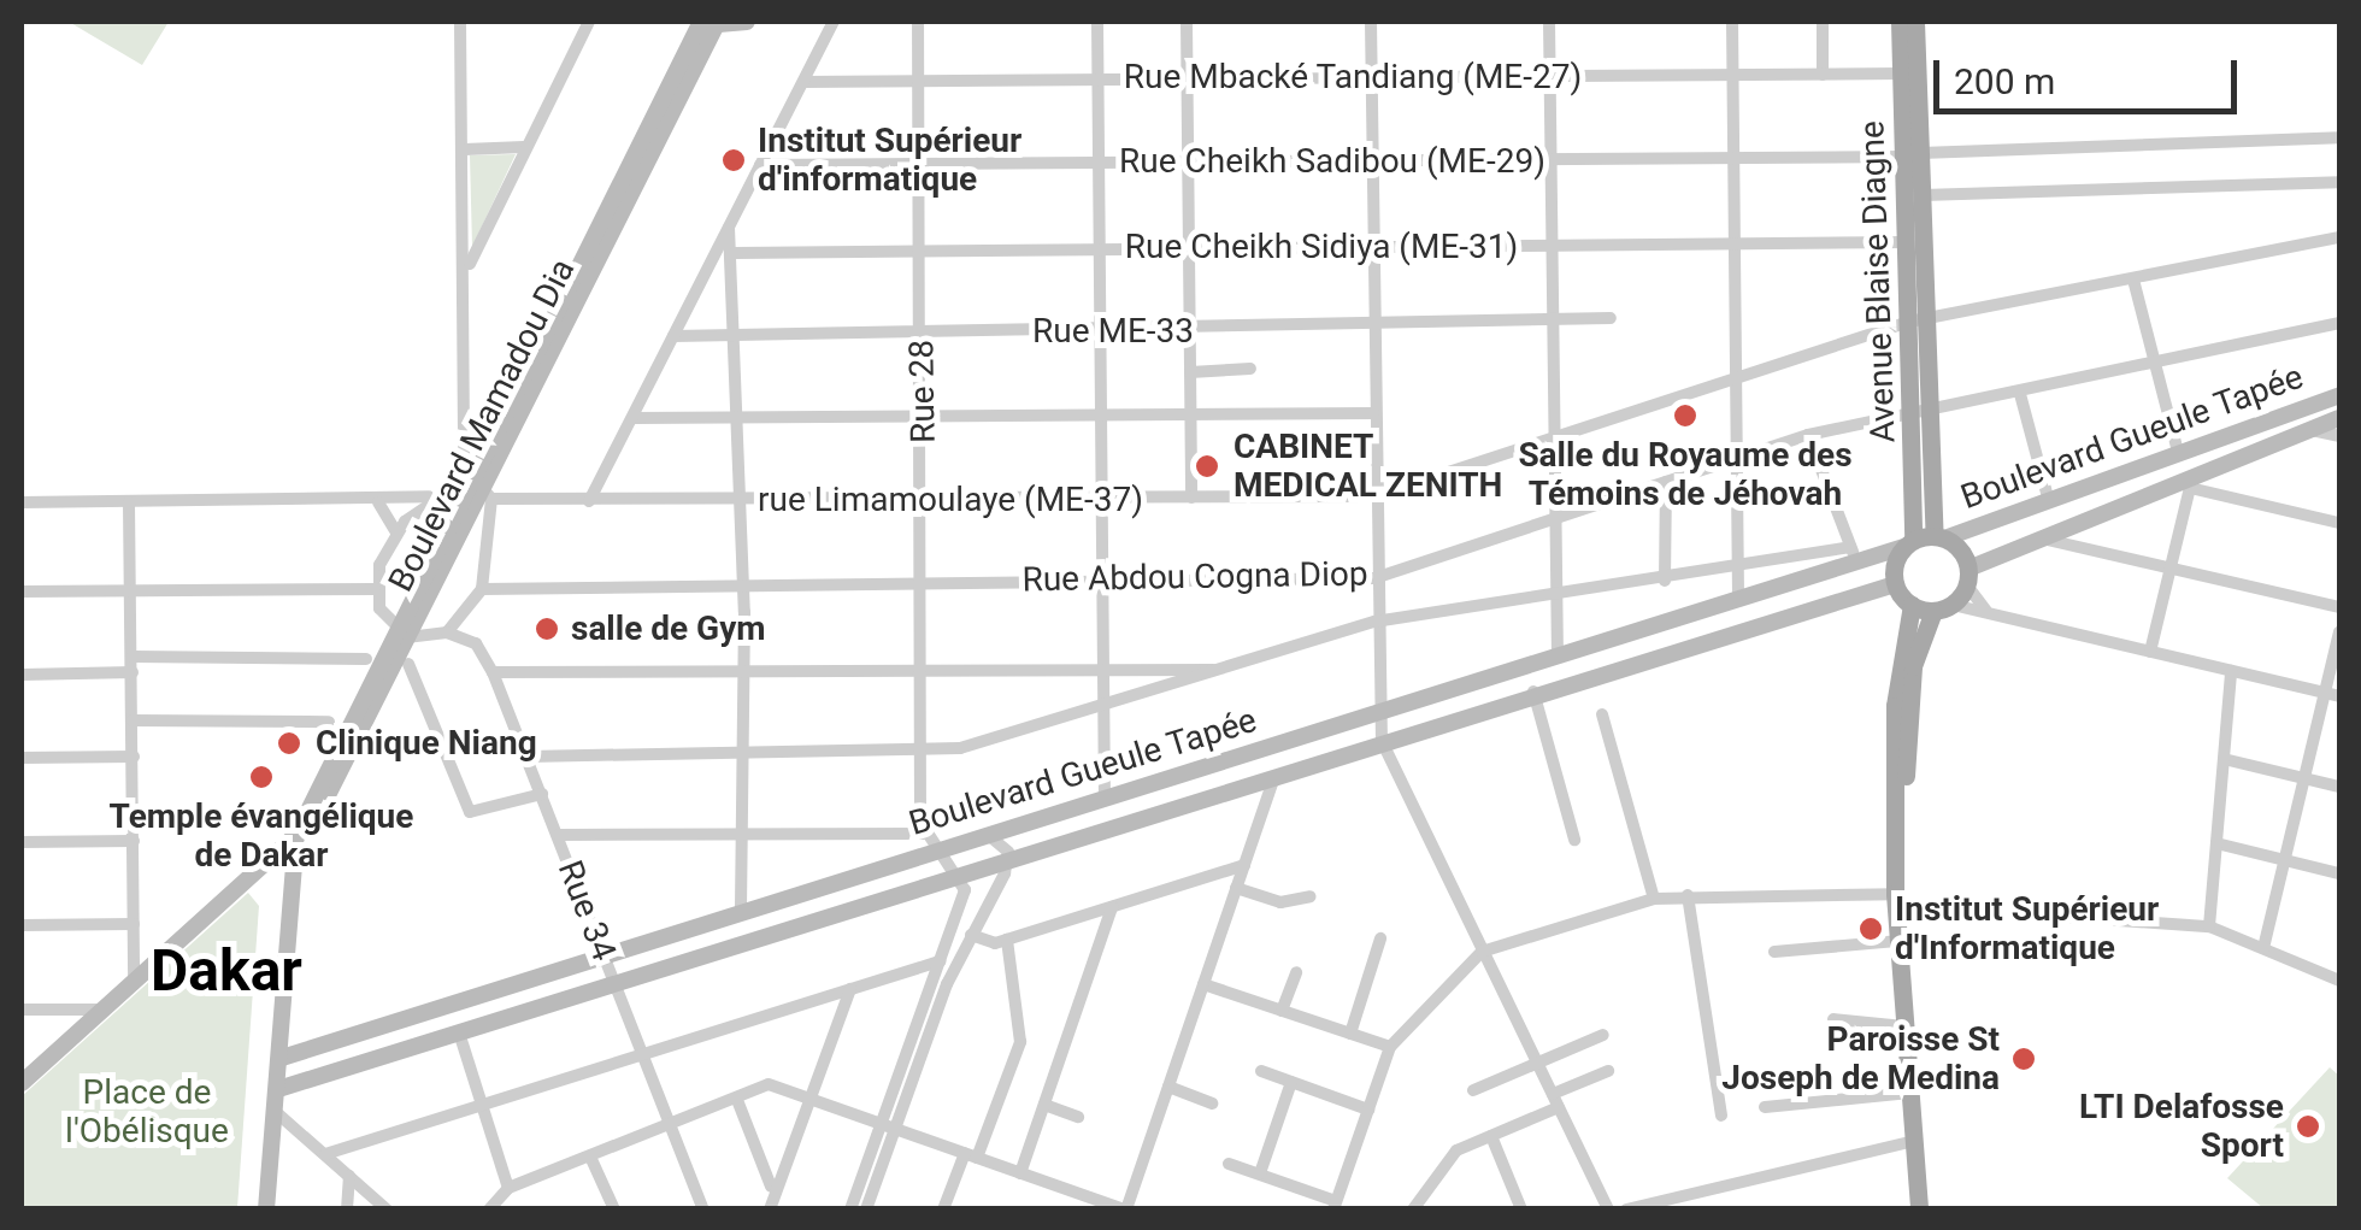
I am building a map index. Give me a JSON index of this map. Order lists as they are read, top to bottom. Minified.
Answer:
{"streets":{"main road":["Avenue Blaise Diagne"],"street":["Rue Mbacké Tandiang (ME-27)","Rue Cheikh Sadibou (ME-29)","Rue Cheikh Sidiya (ME-31)","Rue ME-33","Rue 28","Boulevard Mamadou Dia","Boulevard Gueule Tapée","rue Limamoulaye (ME-37)","Rue Abdou Cogna Diop","Rue 34"]},"crossings":[["Rue Mbacké Tandiang (ME-27)","Avenue Blaise Diagne"],["Rue Mbacké Tandiang (ME-27)","Rue 28"],["Rue Cheikh Sadibou (ME-29)","Avenue Blaise Diagne"],["Rue Cheikh Sadibou (ME-29)","Rue 28"],["Rue Cheikh Sidiya (ME-31)","Avenue Blaise Diagne"],["Rue Cheikh Sidiya (ME-31)","Rue 28"],["Avenue Blaise Diagne","Boulevard Gueule Tapée"],["Avenue Blaise Diagne","rue Limamoulaye (ME-37)"],["Avenue Blaise Diagne","Rue Abdou Cogna Diop"],["Rue ME-33","Rue 28"],["Rue 28","rue Limamoulaye (ME-37)"],["Rue 28","Rue Abdou Cogna Diop"],["Boulevard Mamadou Dia","rue Limamoulaye (ME-37)"],["Boulevard Gueule Tapée","Rue 34"]],"districts":["Dakar"],"parks":["Place de l'Obélisque"],"places":["Institut Supérieur d'informatique","Salle du Royaume des Témoins de Jéhovah","CABINET MEDICAL ZENITH","salle de Gym","Clinique Niang","Temple évangélique de Dakar","Institut Supérieur d'Informatique","Paroisse St Joseph de Medina","LTI Delafosse Sport"],"scale_bar":"200 m"}
